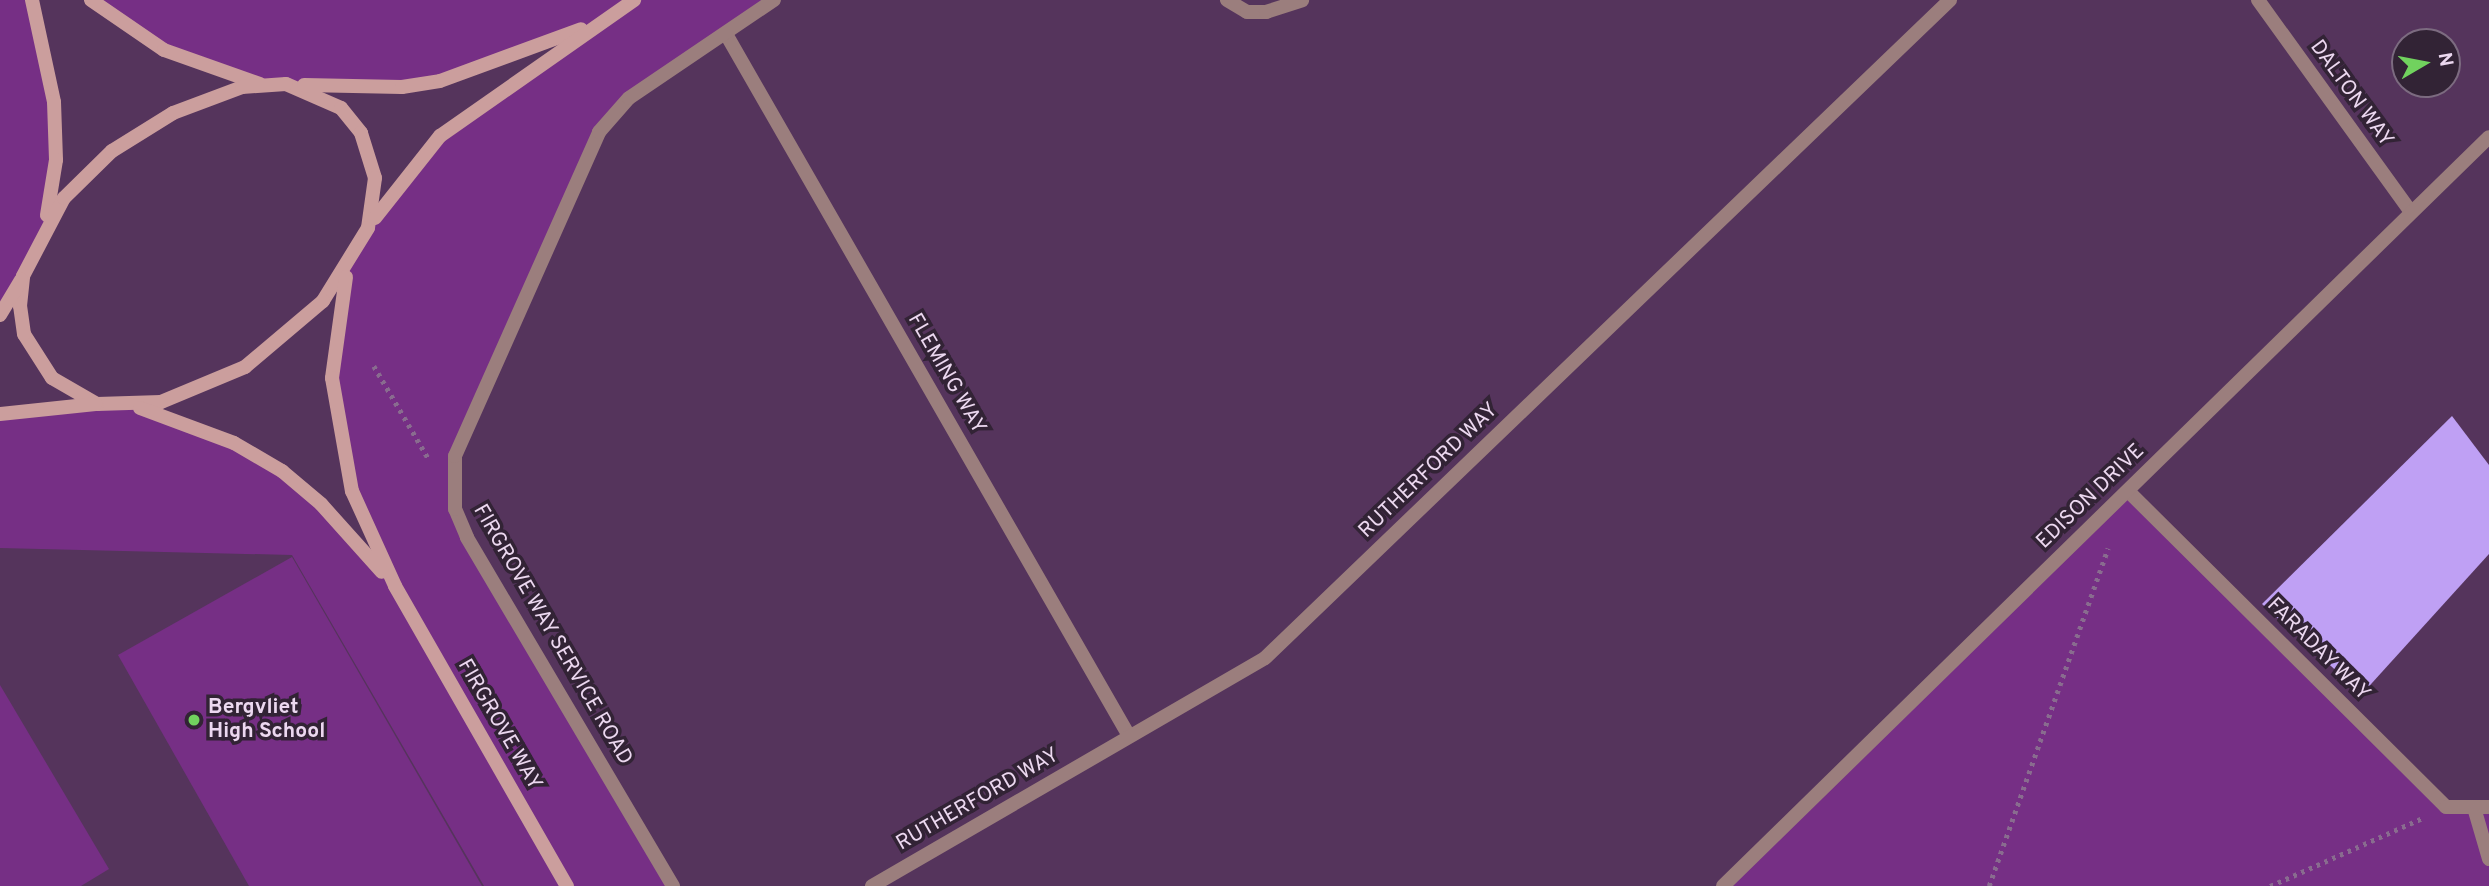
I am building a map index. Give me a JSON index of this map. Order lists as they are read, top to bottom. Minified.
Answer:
{"streets":{"main road":["FIRGROVE WAY"],"street":["DALTON WAY","FLEMING WAY","RUTHERFORD WAY","EDISON DRIVE","FIRGROVE WAY SERVICE ROAD","FARADAY WAY"]},"crossings":[["DALTON WAY","EDISON DRIVE"],["FLEMING WAY","RUTHERFORD WAY"],["FLEMING WAY","FIRGROVE WAY SERVICE ROAD"],["EDISON DRIVE","FARADAY WAY"]],"places":["Bergvliet High School"],"north":"right"}
